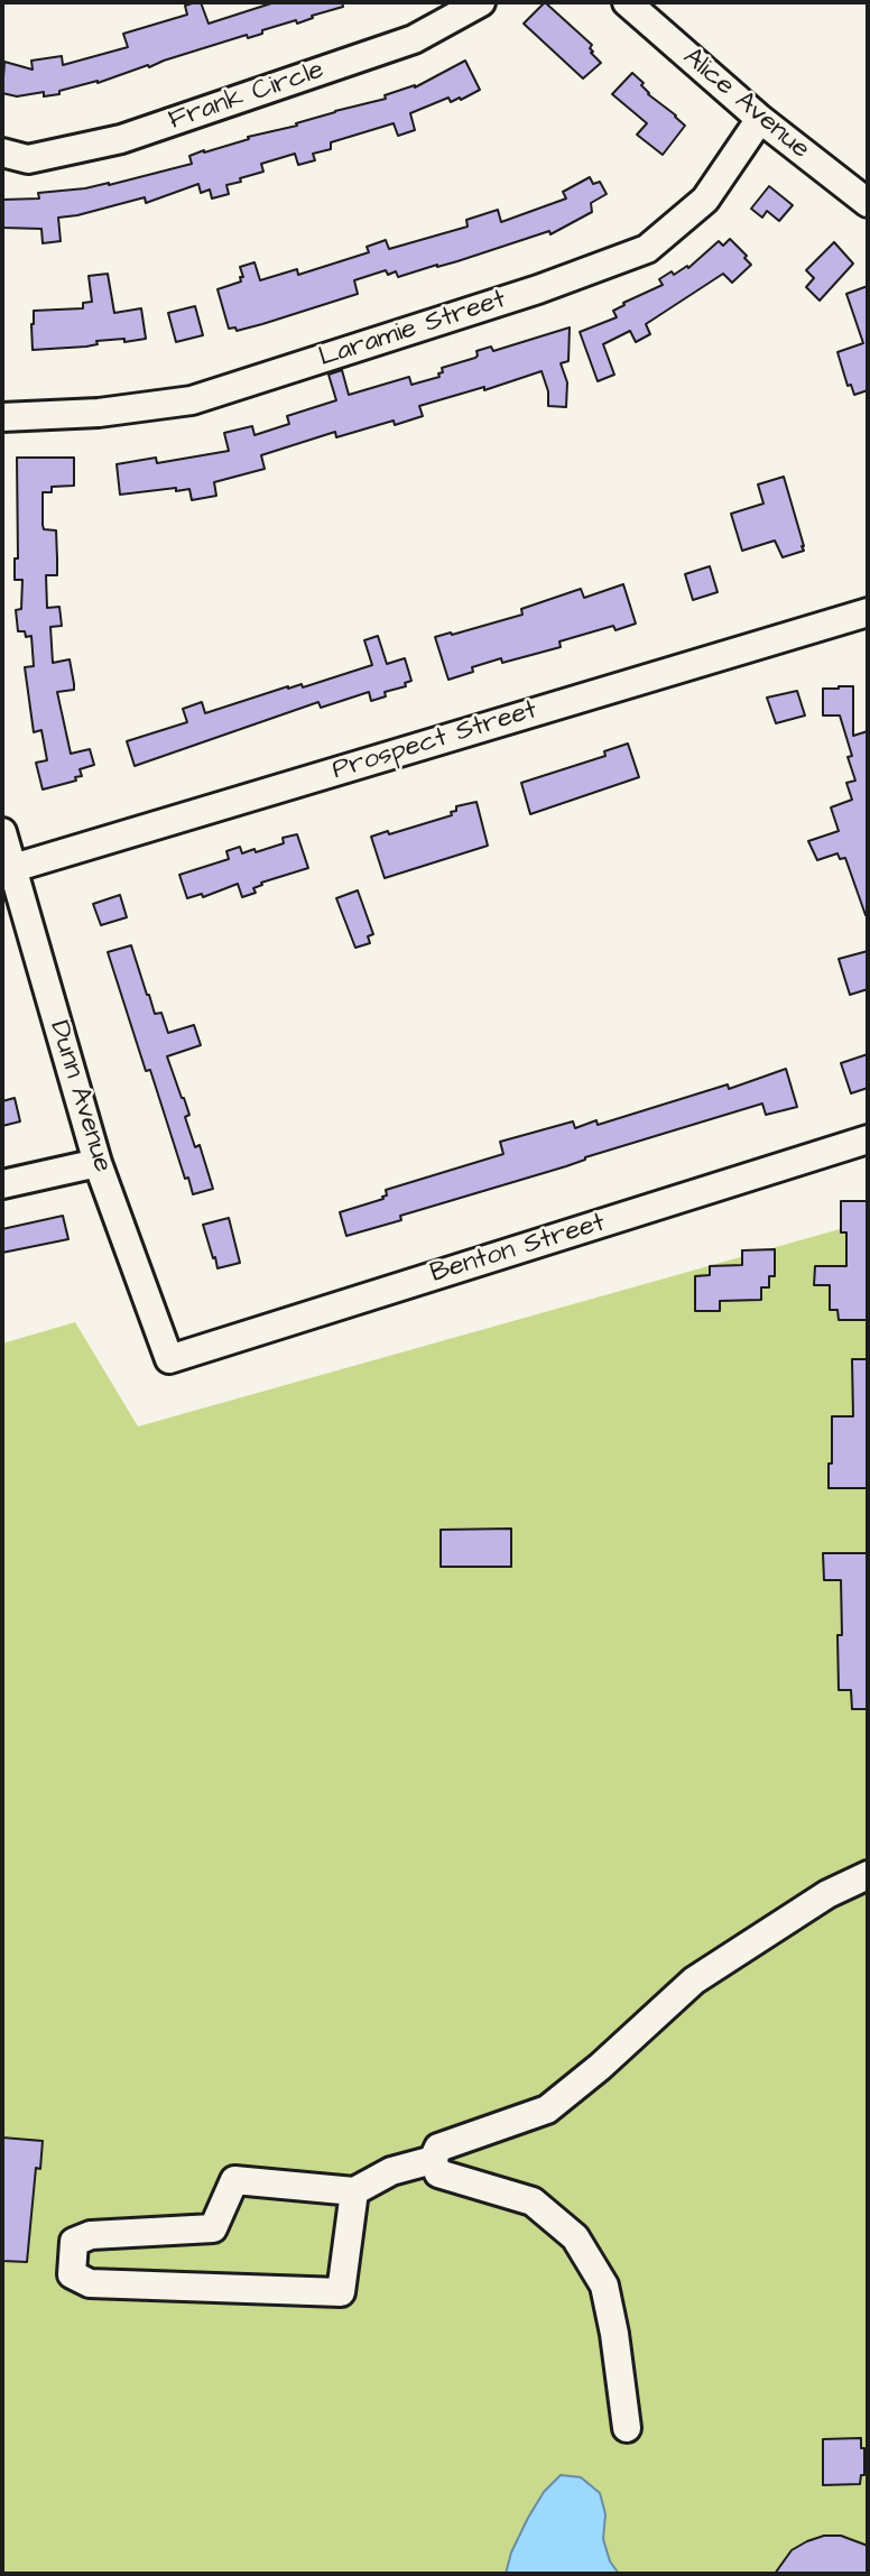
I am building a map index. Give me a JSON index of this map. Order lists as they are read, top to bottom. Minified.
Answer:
{"streets":{"street":["Frank Circle","Alice Avenue","Laramie Street","Prospect Street","Dunn Avenue","Benton Street"]},"crossings":[["Alice Avenue","Laramie Street"],["Prospect Street","Dunn Avenue"],["Dunn Avenue","Benton Street"]]}
